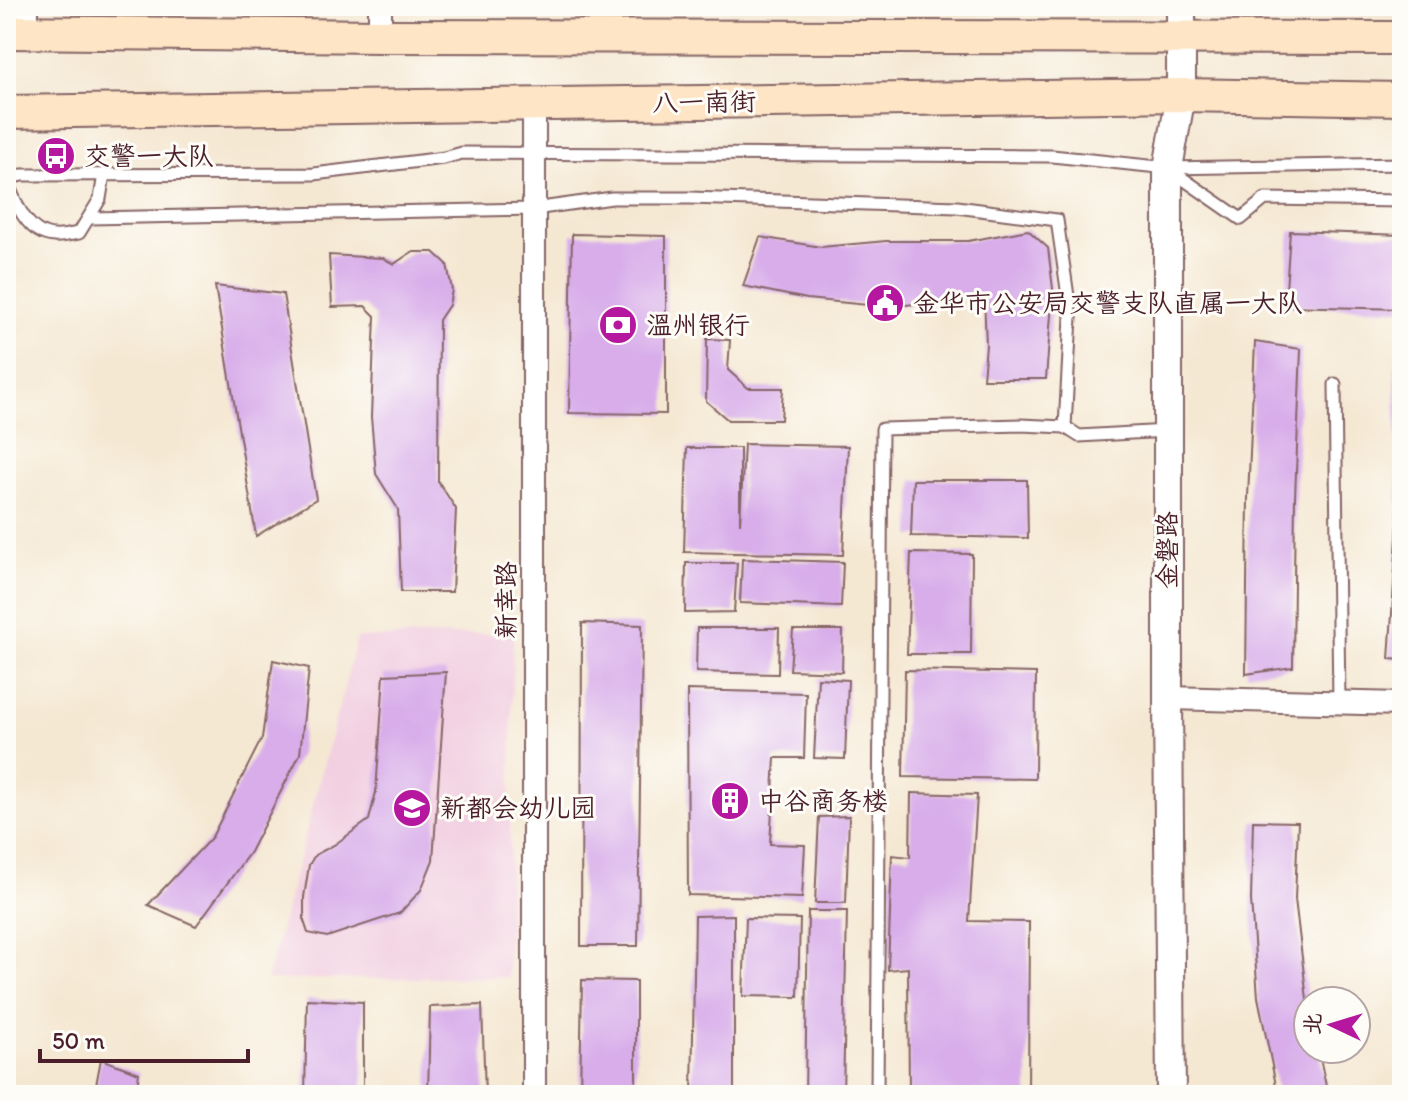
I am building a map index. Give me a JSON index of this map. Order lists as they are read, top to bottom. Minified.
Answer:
{"streets":{"main road":["八一南街"],"street":["金磐路","新幸路"]},"crossings":[["八一南街","金磐路"],["八一南街","新幸路"]],"places":{"bus stop":["交警一大队"],"public building":["金华市公安局交警支队直属一大队"],"bank":["温州银行"],"building":["中谷商务楼"],"school or university":["新都会幼儿园"]},"scale_bar":"50 m","north":"left"}
